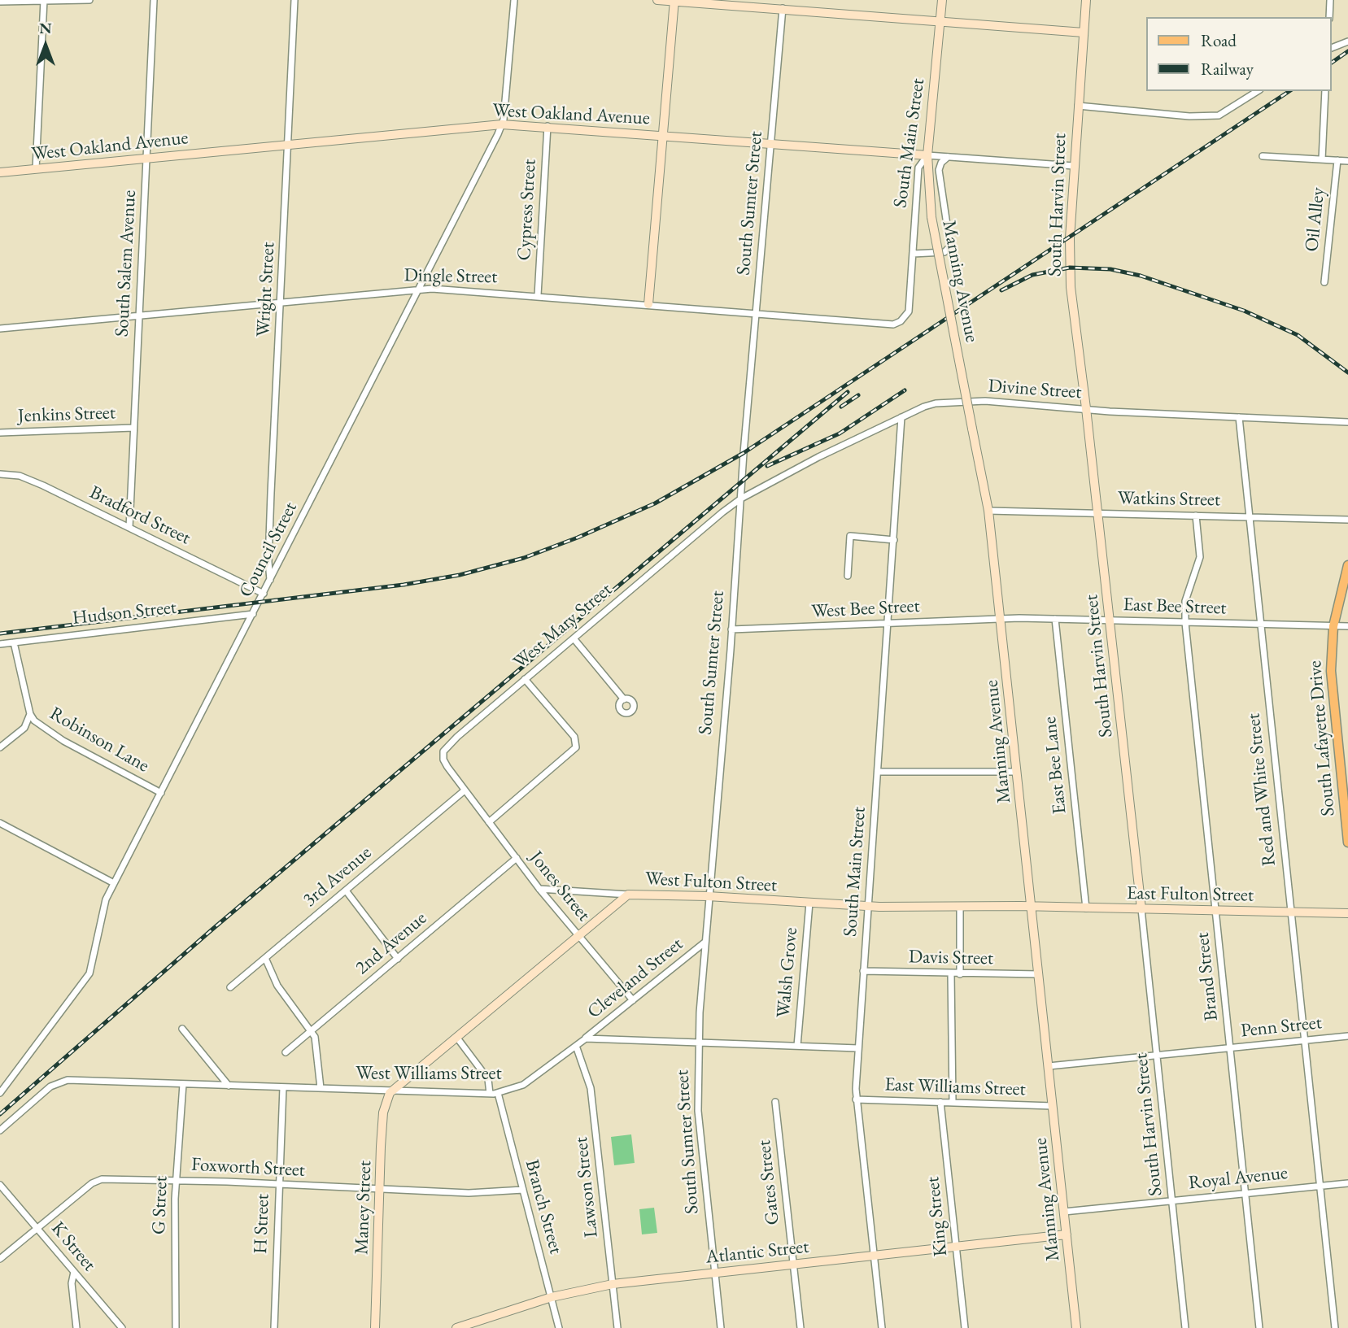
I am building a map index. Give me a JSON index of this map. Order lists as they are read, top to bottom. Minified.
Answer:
{"streets":{"main road":["South Lafayette Drive"],"street":["West Oakland Avenue","South Main Street","South Sumter Street","South Harvin Street","Cypress Street","Oil Alley","South Salem Avenue","Dingle Street","Manning Avenue","Wright Street","Divine Street","Jenkins Street","Watkins Street","Bradford Street","Council Street","East Bee Street","West Bee Street","Hudson Street","West Mary Street","Robinson Lane","East Bee Lane","Red and White Street","3rd Avenue","West Fulton Street","Jones Street","East Fulton Street","2nd Avenue","Davis Street","Walsh Grove","Brand Street","Cleveland Street","Penn Street","West Williams Street","East Williams Street","Foxworth Street","Royal Avenue","Gates Street","Lawson Street","G Street","Branch Street","Maney Street","King Street","H Street","K Street","Atlantic Street"]},"crossings":[["West Oakland Avenue","South Main Street"],["West Oakland Avenue","South Sumter Street"],["West Oakland Avenue","South Harvin Street"],["West Oakland Avenue","Cypress Street"],["West Oakland Avenue","South Salem Avenue"],["West Oakland Avenue","Manning Avenue"],["West Oakland Avenue","Wright Street"],["West Oakland Avenue","Council Street"],["South Main Street","Dingle Street"],["South Main Street","Manning Avenue"],["South Main Street","Divine Street"],["South Main Street","West Bee Street"],["South Main Street","West Fulton Street"],["South Main Street","Davis Street"],["South Main Street","East Williams Street"],["South Main Street","Atlantic Street"],["South Sumter Street","Dingle Street"],["South Sumter Street","Divine Street"],["South Sumter Street","West Bee Street"],["South Sumter Street","West Mary Street"],["South Sumter Street","West Fulton Street"],["South Sumter Street","Cleveland Street"],["South Sumter Street","Atlantic Street"],["South Harvin Street","Divine Street"],["South Harvin Street","Watkins Street"],["South Harvin Street","East Bee Street"],["South Harvin Street","East Fulton Street"],["South Harvin Street","Penn Street"],["South Harvin Street","Royal Avenue"],["Cypress Street","Dingle Street"],["South Salem Avenue","Dingle Street"],["South Salem Avenue","Jenkins Street"],["South Salem Avenue","Bradford Street"],["Dingle Street","Wright Street"],["Dingle Street","Council Street"],["Manning Avenue","Watkins Street"],["Manning Avenue","East Bee Street"],["Manning Avenue","West Bee Street"],["Manning Avenue","West Fulton Street"],["Manning Avenue","East Fulton Street"],["Manning Avenue","Davis Street"],["Manning Avenue","Penn Street"],["Manning Avenue","East Williams Street"],["Manning Avenue","Royal Avenue"],["Manning Avenue","Atlantic Street"],["Wright Street","Council Street"],["Divine Street","West Mary Street"],["Divine Street","Red and White Street"],["Watkins Street","Red and White Street"],["Watkins Street","Brand Street"],["Bradford Street","Council Street"],["Council Street","Hudson Street"],["Council Street","Robinson Lane"],["East Bee Street","West Bee Street"],["East Bee Street","South Lafayette Drive"],["East Bee Street","East Bee Lane"],["East Bee Street","Red and White Street"],["East Bee Street","Brand Street"],["Hudson Street","Robinson Lane"],["West Mary Street","3rd Avenue"],["West Mary Street","Jones Street"],["East Bee Lane","East Fulton Street"],["Red and White Street","East Fulton Street"],["Red and White Street","Penn Street"],["Red and White Street","Royal Avenue"],["3rd Avenue","Jones Street"],["West Fulton Street","Jones Street"],["West Fulton Street","East Fulton Street"],["West Fulton Street","Walsh Grove"],["West Fulton Street","West Williams Street"],["West Fulton Street","Maney Street"],["Jones Street","2nd Avenue"],["Jones Street","Cleveland Street"],["East Fulton Street","Brand Street"],["Brand Street","Penn Street"],["Brand Street","Royal Avenue"],["Cleveland Street","West Williams Street"],["West Williams Street","Lawson Street"],["West Williams Street","G Street"],["West Williams Street","Branch Street"],["West Williams Street","Maney Street"],["West Williams Street","H Street"],["East Williams Street","King Street"],["Foxworth Street","G Street"],["Foxworth Street","Branch Street"],["Foxworth Street","Maney Street"],["Foxworth Street","H Street"],["Foxworth Street","K Street"],["Gates Street","Atlantic Street"],["Lawson Street","Atlantic Street"],["Branch Street","Atlantic Street"],["King Street","Atlantic Street"]],"legend":["Road","Railway"],"north":"top"}
